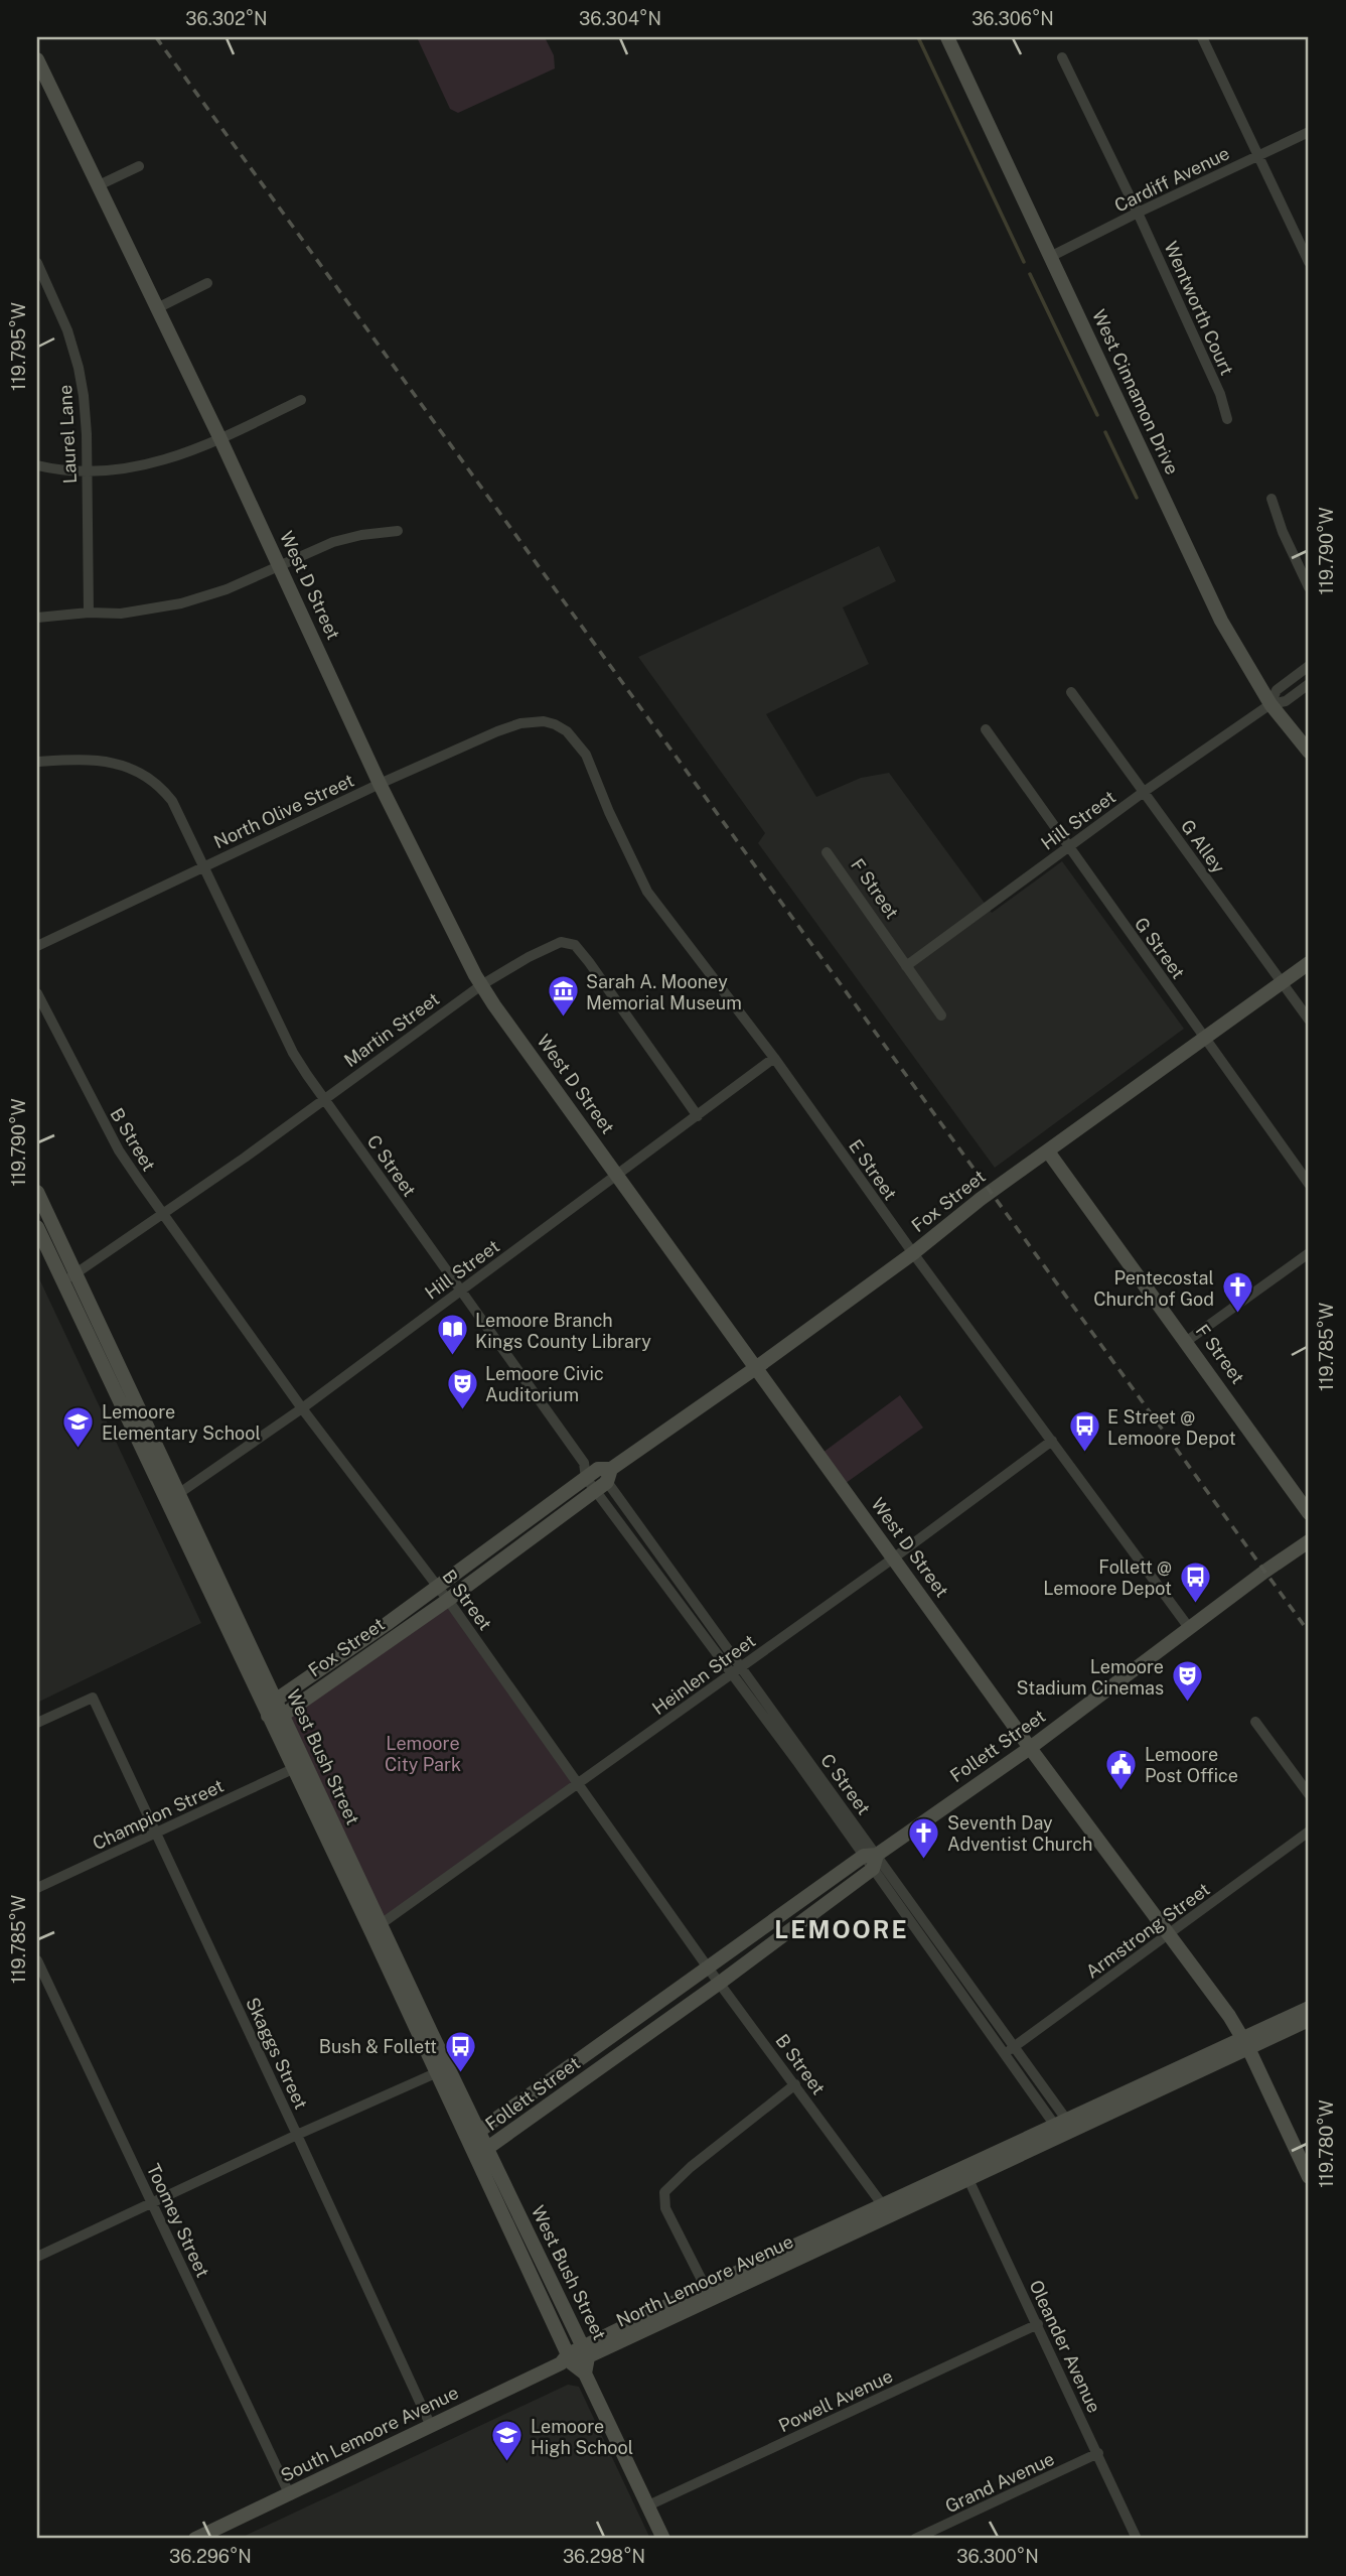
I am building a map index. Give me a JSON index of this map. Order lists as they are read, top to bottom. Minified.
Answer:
{"streets":{"street":["Cardiff Avenue","Wentworth Court","West Cinnamon Drive","Laurel Lane","West D Street","North Olive Street","Hill Street","G Alley","F Street","G Street","Martin Street","B Street","C Street","E Street","Fox Street","Heinlen Street","Follett Street","West Bush Street","Champion Street","Armstrong Street","Skaggs Street","Toomey Street","North Lemoore Avenue","Oleander Avenue","Powell Avenue","South Lemoore Avenue","Grand Avenue"]},"crossings":[["Cardiff Avenue","Wentworth Court"],["Cardiff Avenue","West Cinnamon Drive"],["West Cinnamon Drive","Hill Street"],["West D Street","North Olive Street"],["West D Street","Hill Street"],["West D Street","Martin Street"],["West D Street","Fox Street"],["West D Street","Heinlen Street"],["West D Street","Follett Street"],["West D Street","Armstrong Street"],["West D Street","North Lemoore Avenue"],["North Olive Street","C Street"],["North Olive Street","E Street"],["Hill Street","G Alley"],["Hill Street","F Street"],["Hill Street","G Street"],["Hill Street","Martin Street"],["Hill Street","B Street"],["Hill Street","C Street"],["Hill Street","E Street"],["Hill Street","West Bush Street"],["G Alley","Fox Street"],["F Street","Fox Street"],["G Street","Fox Street"],["Martin Street","B Street"],["Martin Street","C Street"],["Martin Street","West Bush Street"],["B Street","Fox Street"],["B Street","Heinlen Street"],["B Street","Follett Street"],["B Street","North Lemoore Avenue"],["C Street","Fox Street"],["C Street","Heinlen Street"],["C Street","Follett Street"],["C Street","Armstrong Street"],["C Street","North Lemoore Avenue"],["E Street","Fox Street"],["E Street","Heinlen Street"],["E Street","Follett Street"],["Fox Street","West Bush Street"],["Heinlen Street","West Bush Street"],["Follett Street","West Bush Street"],["West Bush Street","Champion Street"],["West Bush Street","North Lemoore Avenue"],["West Bush Street","South Lemoore Avenue"],["Champion Street","Skaggs Street"],["Skaggs Street","South Lemoore Avenue"],["Toomey Street","South Lemoore Avenue"],["North Lemoore Avenue","Oleander Avenue"],["North Lemoore Avenue","South Lemoore Avenue"],["Oleander Avenue","Powell Avenue"],["Oleander Avenue","Grand Avenue"]],"districts":["LEMOORE"],"parks":["Lemoore City Park"],"places":{"museum":["Sarah A. Mooney Memorial Museum"],"church":["Pentecostal Church of God","Seventh Day Adventist Church"],"library":["Lemoore Branch Kings County Library"],"theatre":["Lemoore Civic Auditorium","Lemoore Stadium Cinemas"],"school or university":["Lemoore Elementary School","Lemoore High School"],"bus stop":["E Street @ Lemoore Depot","Follett @ Lemoore Depot","Bush & Follett"],"public building":["Lemoore Post Office"]},"coordinates":["36.302°N","36.304°N","36.306°N","119.795°W","119.790°W","119.785°W","119.780°W","36.296°N","36.298°N","36.300°N"]}
